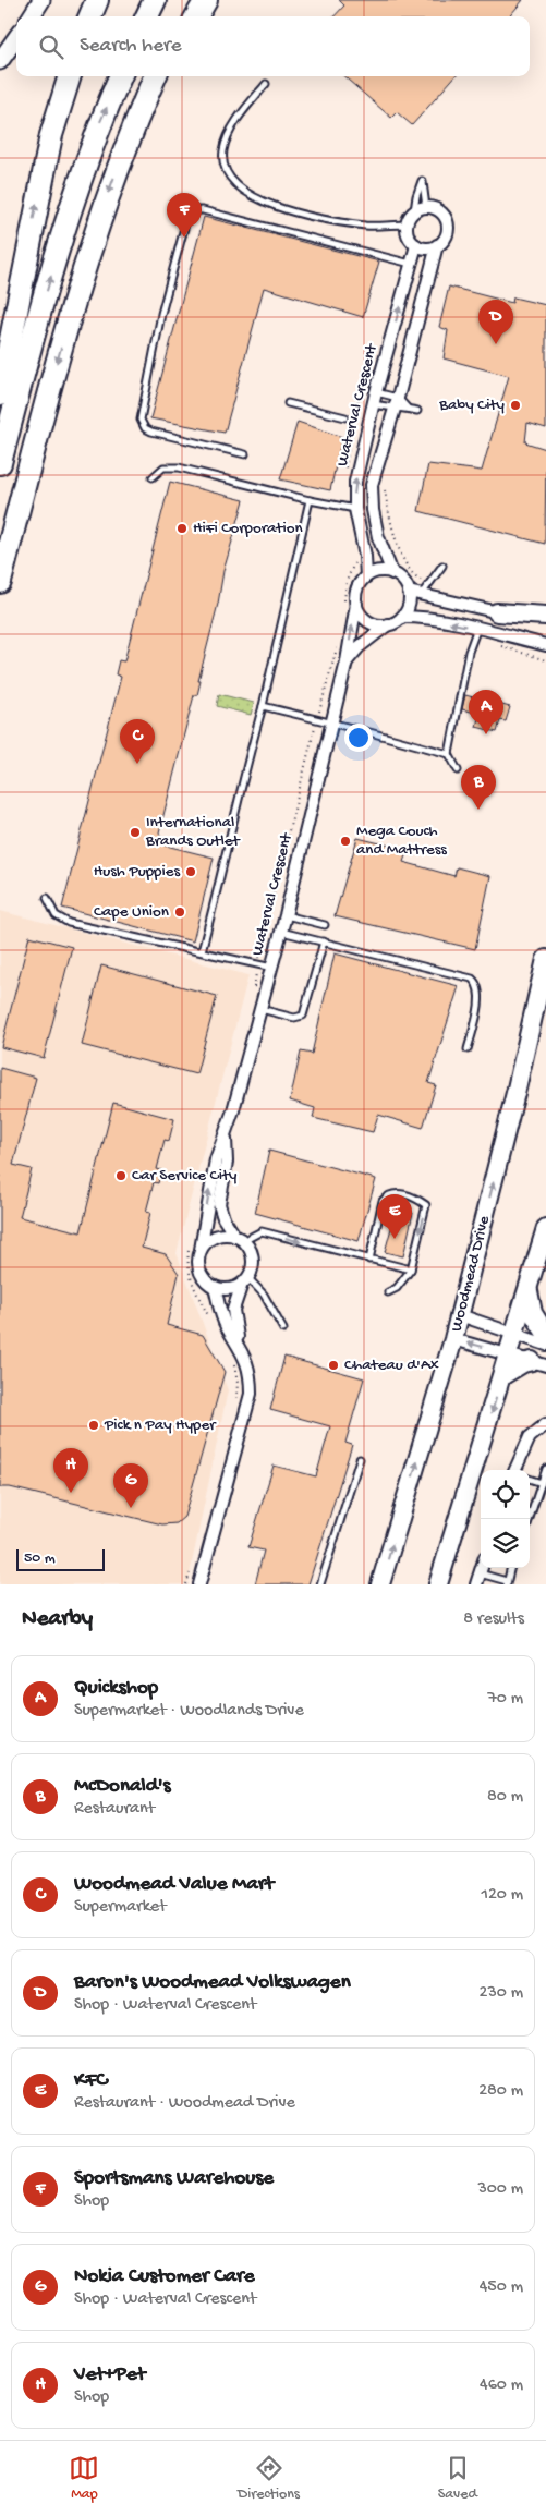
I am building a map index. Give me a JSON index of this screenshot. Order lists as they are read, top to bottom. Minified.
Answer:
{"streets":{"main road":["Woodmead Drive"],"street":["Waterval Crescent"]},"places":["Baby City","HiFi Corporation","International Brands Outlet","Mega Couch and Mattress","Hush Puppies","Cape Union","Car Service City","Chateau d'Ax","Pick n Pay Hyper"],"scale_bar":"50 m","page":{"search":"Search here","pins":["F","D","A","C","B","E","H","G"],"scale":"50 m","heading":["Nearby","8 results"],"list":[{"mark":"A","name":"Quickshop","note":"Supermarket · Woodlands Drive","value":"70 m"},{"mark":"B","name":"McDonald's","note":"Restaurant","value":"80 m"},{"mark":"C","name":"Woodmead Value Mart","note":"Supermarket","value":"120 m"},{"mark":"D","name":"Baron's Woodmead Volkswagen","note":"Shop · Waterval Crescent","value":"230 m"},{"mark":"E","name":"KFC","note":"Restaurant · Woodmead Drive","value":"280 m"},{"mark":"F","name":"Sportsmans Warehouse","note":"Shop","value":"300 m"},{"mark":"G","name":"Nokia Customer Care","note":"Shop · Waterval Crescent","value":"450 m"},{"mark":"H","name":"Vet+Pet","note":"Shop","value":"460 m"}],"nav":["Map","Directions","Saved"]}}
